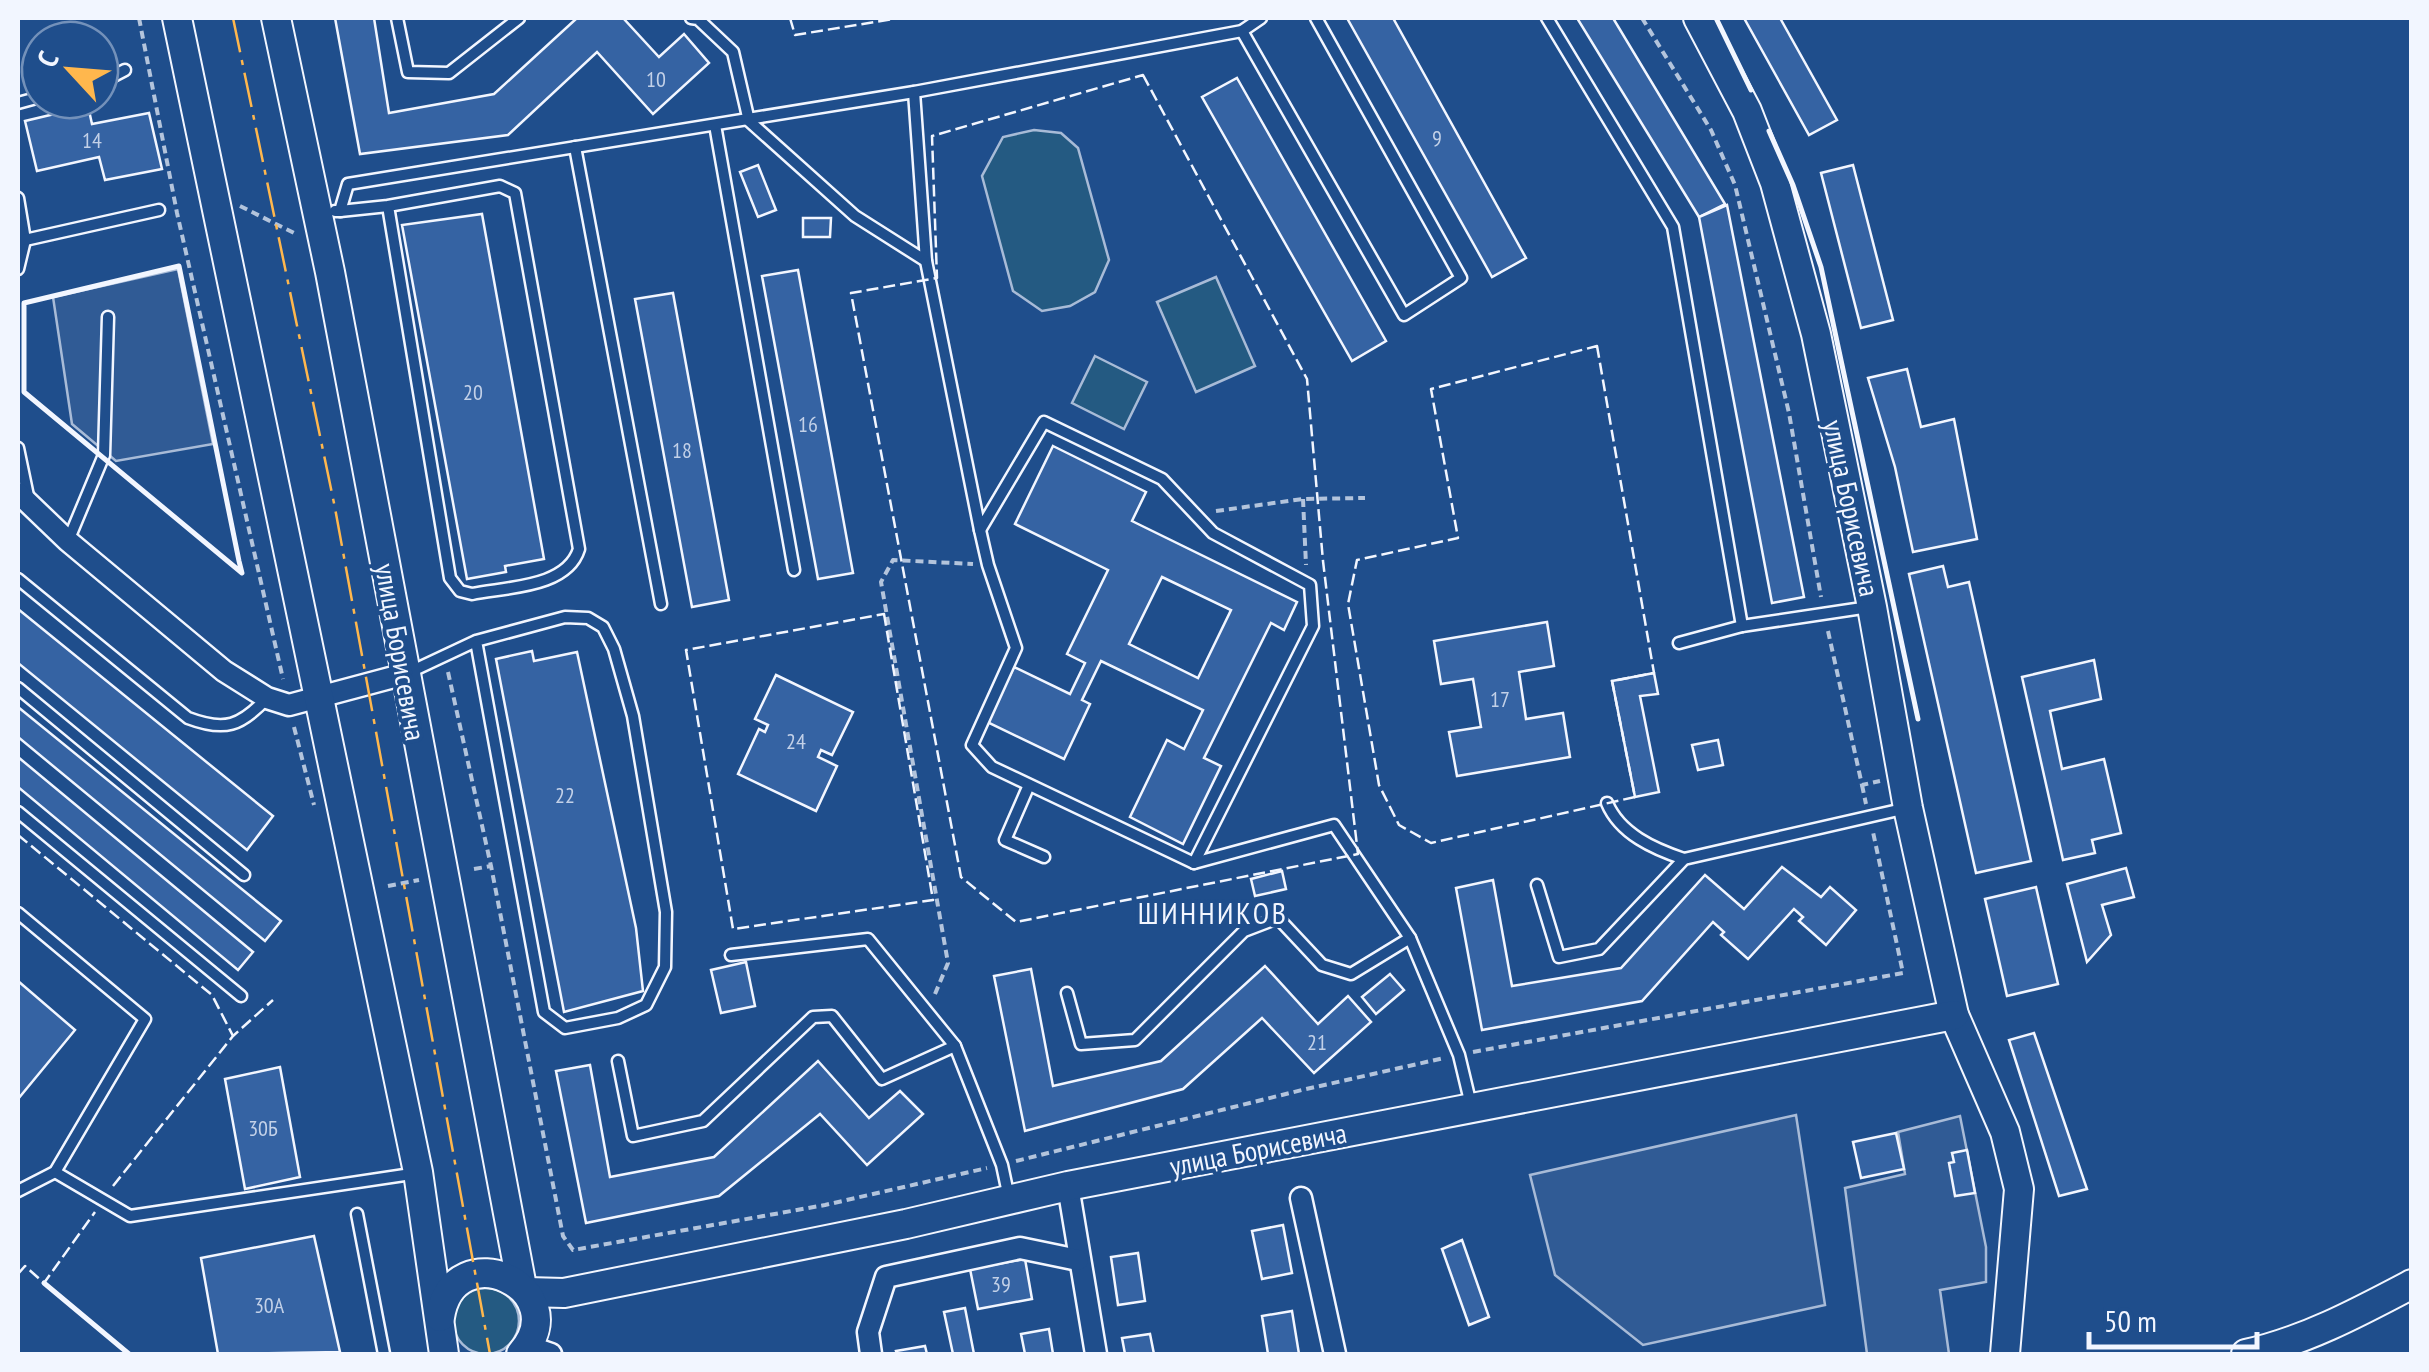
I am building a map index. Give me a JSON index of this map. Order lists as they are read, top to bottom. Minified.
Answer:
{"streets":{"street":["улица Борисевича"]},"districts":["ШИННИКОВ"],"house_numbers":["10","9","14","20","16","18","17","24","22","21","30Б","39","30А"],"scale_bar":"50 m","north":"top left"}
